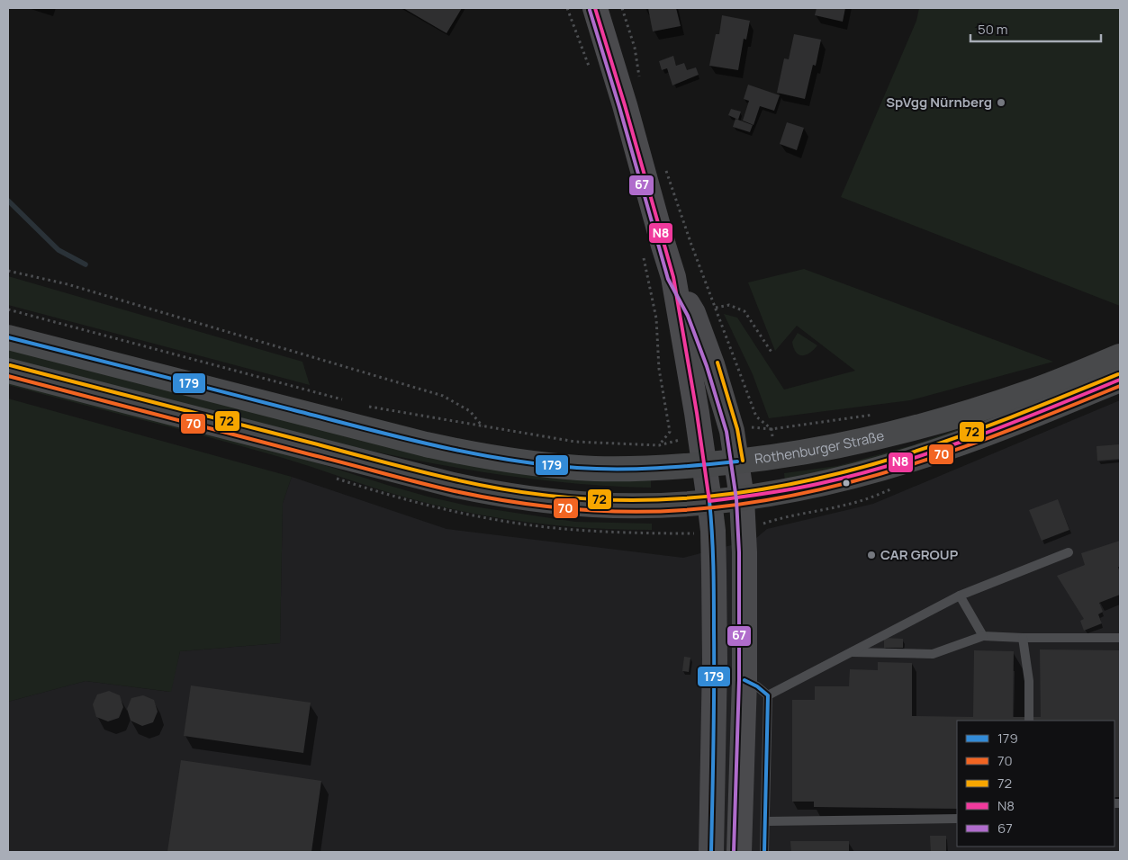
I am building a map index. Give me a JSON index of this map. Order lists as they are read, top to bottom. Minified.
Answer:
{"streets":{"main road":["Rothenburger Straße"]},"places":["SpVgg Nürnberg","CAR GROUP"],"lines":["transit line N8","transit line 67","transit line 179","transit line 72","transit line 70"],"legend":["179","70","72","N8","67"],"scale_bar":"50 m"}
